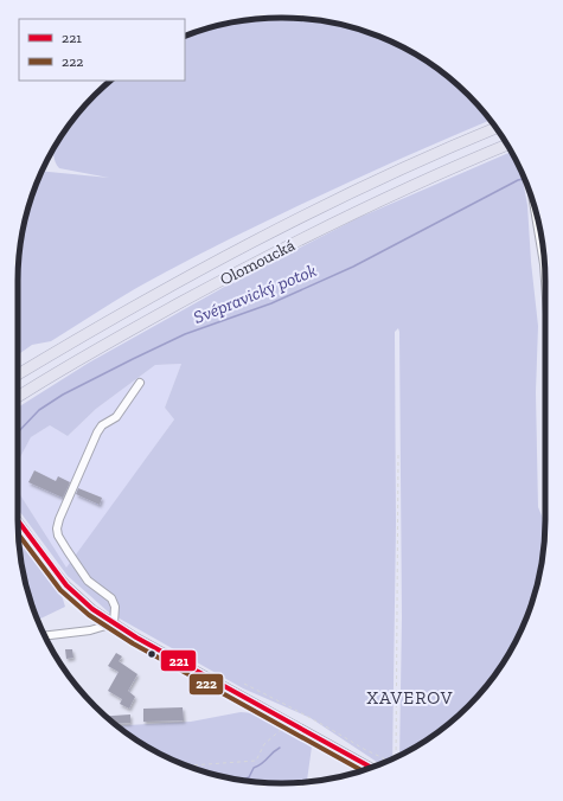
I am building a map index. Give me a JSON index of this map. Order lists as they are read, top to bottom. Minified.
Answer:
{"streets":{"highway":["Olomoucká"]},"districts":["XAVEROV"],"water":["Svépravický potok"],"lines":["transit line 221","transit line 222"],"legend":["221","222"]}
